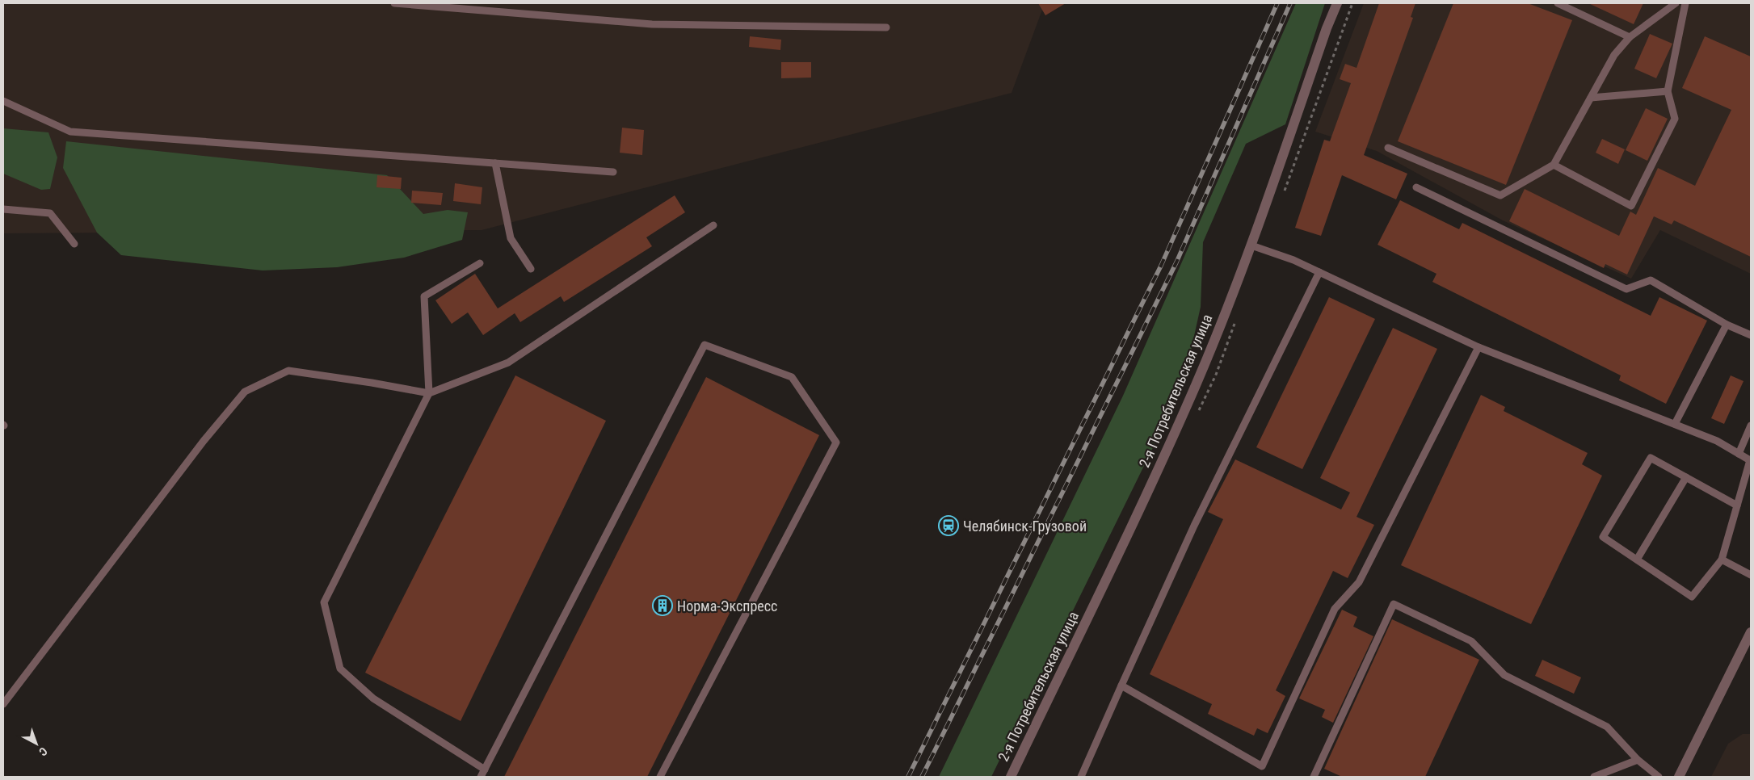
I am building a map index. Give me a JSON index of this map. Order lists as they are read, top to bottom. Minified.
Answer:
{"streets":{"street":["2-я Потребительская улица"]},"places":{"station":["Челябинск-Грузовой"],"building":["Норма-Экспресс"]},"north":"bottom right"}
